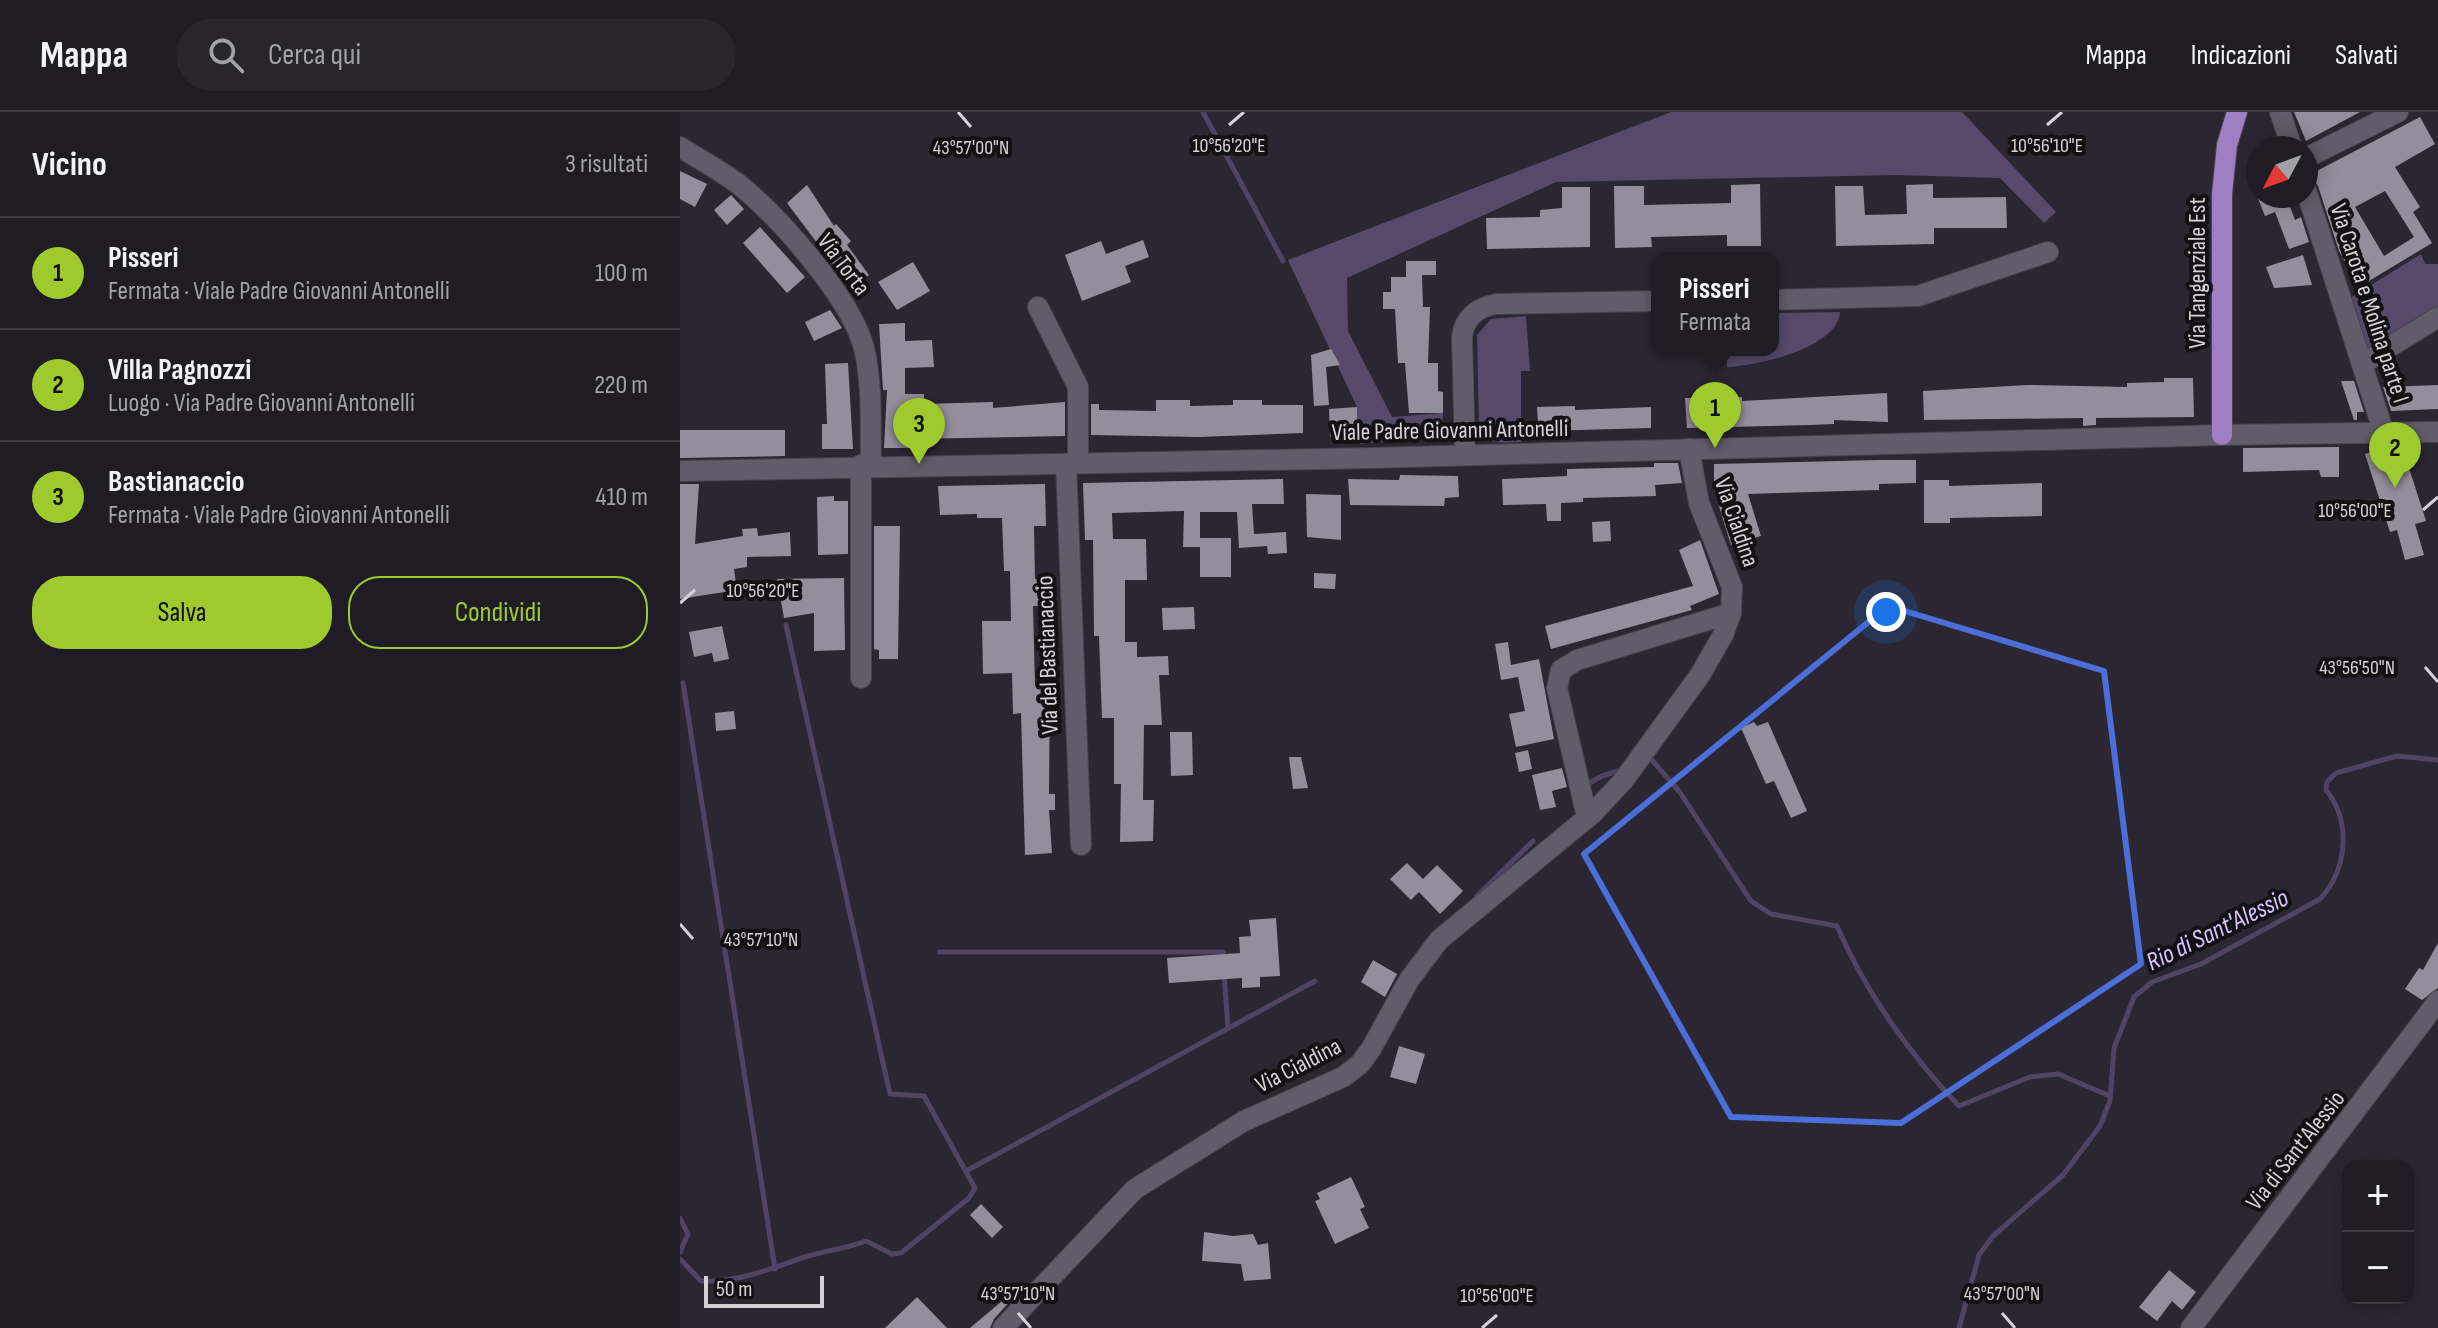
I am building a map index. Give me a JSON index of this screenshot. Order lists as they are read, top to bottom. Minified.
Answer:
{"streets":{"main road":["Via Tangenziale Est"],"street":["Via Torta","Via Carota e Molina parte I","Viale Padre Giovanni Antonelli","Via Cialdina","Via del Bastianaccio","Via di Sant'Alessio"]},"crossings":[["Via Torta","Viale Padre Giovanni Antonelli"],["Via Tangenziale Est","Viale Padre Giovanni Antonelli"],["Via Carota e Molina parte I","Viale Padre Giovanni Antonelli"],["Viale Padre Giovanni Antonelli","Via Cialdina"],["Viale Padre Giovanni Antonelli","Via del Bastianaccio"]],"water":["Rio di Sant'Alessio"],"scale_bar":"50 m","north":"bottom left","page":{"header":"Mappa","search":"Cerca qui","nav":["Mappa","Indicazioni","Salvati"],"heading":["Vicino","3 risultati"],"list":[{"mark":"1","name":"Pisseri","note":"Fermata · Viale Padre Giovanni Antonelli","value":"100 m"},{"mark":"2","name":"Villa Pagnozzi","note":"Luogo · Via Padre Giovanni Antonelli","value":"220 m"},{"mark":"3","name":"Bastianaccio","note":"Fermata · Viale Padre Giovanni Antonelli","value":"410 m"}],"popup":["Pisseri","Fermata"],"pins":["1","3","2"],"buttons":["Salva","Condividi"],"map_buttons":["+","−"],"scale":"50 m"},"coordinates":["10°56'20\"E","10°56'10\"E","43°57'00\"N","10°56'00\"E","43°56'50\"N","43°57'10\"N"]}
